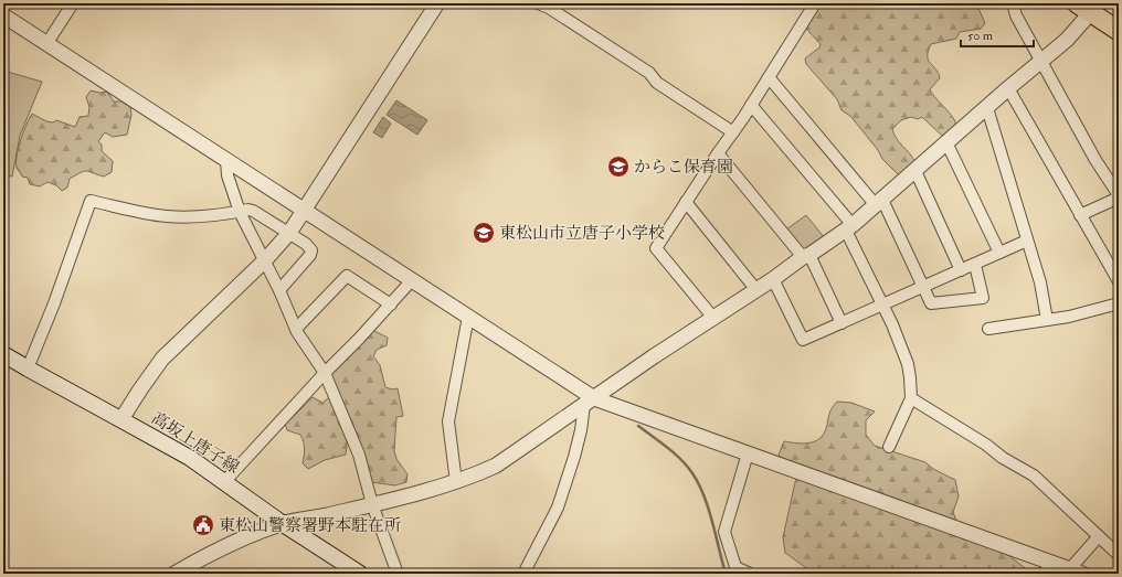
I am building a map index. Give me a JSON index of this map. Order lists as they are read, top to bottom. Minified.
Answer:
{"streets":{"main road":["高坂上唐子線"]},"places":{"school or university":["からこ保育園","東松山市立唐子小学校"],"public building":["東松山警察署野本駐在所"]},"scale_bar":"50 m"}
